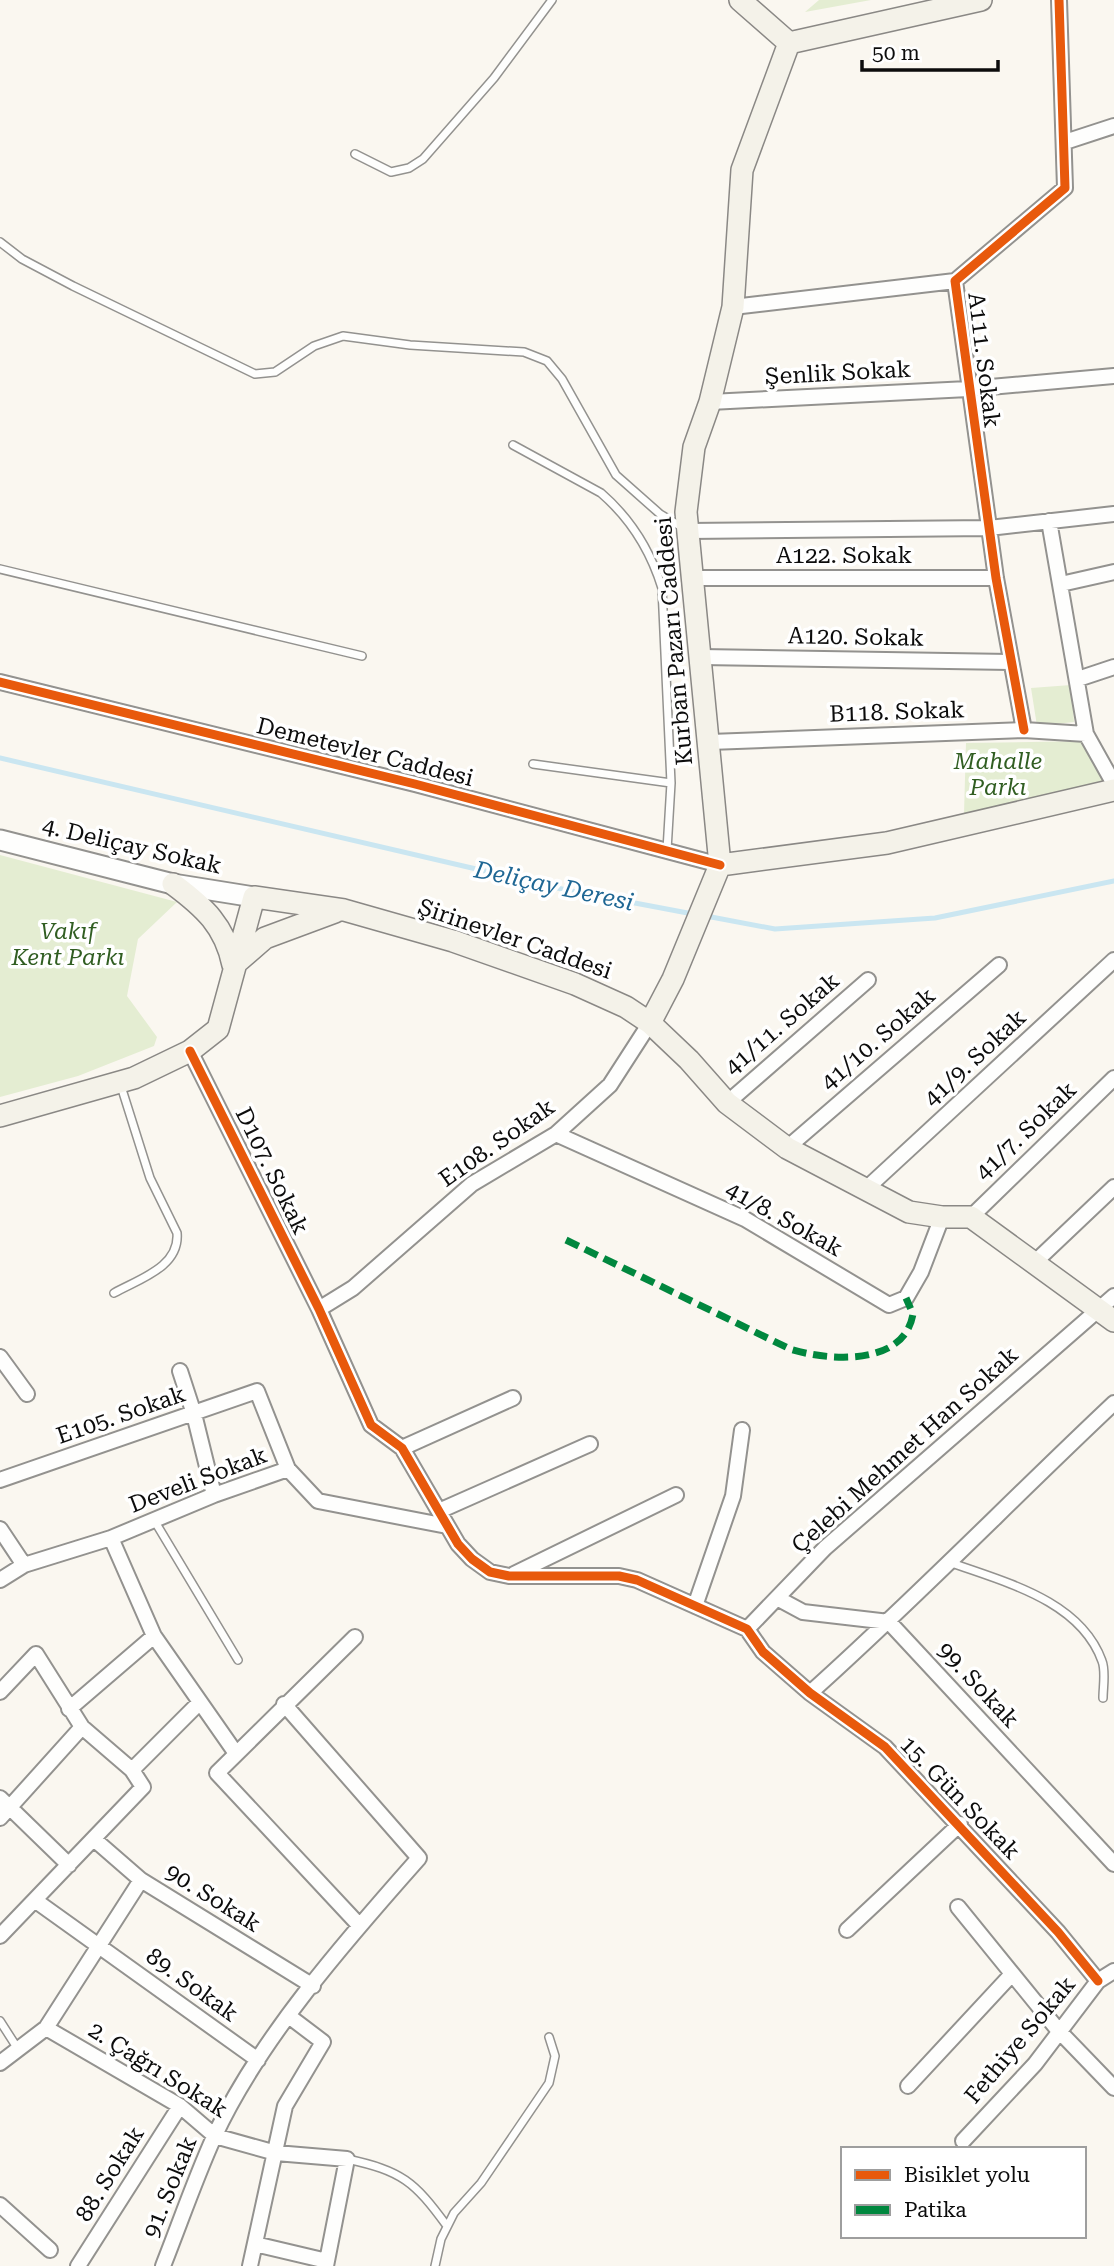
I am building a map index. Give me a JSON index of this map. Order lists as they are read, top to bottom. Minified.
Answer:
{"streets":{"main road":["Kurban Pazarı Caddesi","Demetevler Caddesi","Şirinevler Caddesi"],"street":["A111. Sokak","Şenlik Sokak","A122. Sokak","A120. Sokak","B118. Sokak","4. Deliçay Sokak","41/11. Sokak","41/10. Sokak","41/9. Sokak","41/7. Sokak","E108. Sokak","D107. Sokak","41/8. Sokak","E105. Sokak","Çelebi Mehmet Han Sokak","Develi Sokak","99. Sokak","15. Gün Sokak","90. Sokak","89. Sokak","Fethiye Sokak","2. Çağrı Sokak","88. Sokak","91. Sokak"]},"crossings":[["A111. Sokak","Şenlik Sokak"],["A111. Sokak","A122. Sokak"],["A111. Sokak","A120. Sokak"],["A111. Sokak","B118. Sokak"],["Şenlik Sokak","Kurban Pazarı Caddesi"],["A122. Sokak","Kurban Pazarı Caddesi"],["A120. Sokak","Kurban Pazarı Caddesi"],["Kurban Pazarı Caddesi","B118. Sokak"],["Kurban Pazarı Caddesi","Demetevler Caddesi"],["Kurban Pazarı Caddesi","Şirinevler Caddesi"],["Kurban Pazarı Caddesi","E108. Sokak"],["4. Deliçay Sokak","Şirinevler Caddesi"],["Şirinevler Caddesi","41/11. Sokak"],["Şirinevler Caddesi","41/10. Sokak"],["Şirinevler Caddesi","41/9. Sokak"],["Şirinevler Caddesi","41/7. Sokak"],["Şirinevler Caddesi","E108. Sokak"],["Şirinevler Caddesi","41/8. Sokak"],["E108. Sokak","D107. Sokak"],["E108. Sokak","41/8. Sokak"],["E108. Sokak","15. Gün Sokak"],["D107. Sokak","15. Gün Sokak"],["E105. Sokak","Develi Sokak"],["Çelebi Mehmet Han Sokak","15. Gün Sokak"],["Develi Sokak","15. Gün Sokak"],["15. Gün Sokak","Fethiye Sokak"],["90. Sokak","91. Sokak"],["89. Sokak","91. Sokak"],["2. Çağrı Sokak","88. Sokak"],["2. Çağrı Sokak","91. Sokak"]],"water":["Deliçay Deresi"],"parks":["Mahalle Parkı","Vakıf Kent Parkı"],"legend":["Bisiklet yolu","Patika"],"scale_bar":"50 m"}
